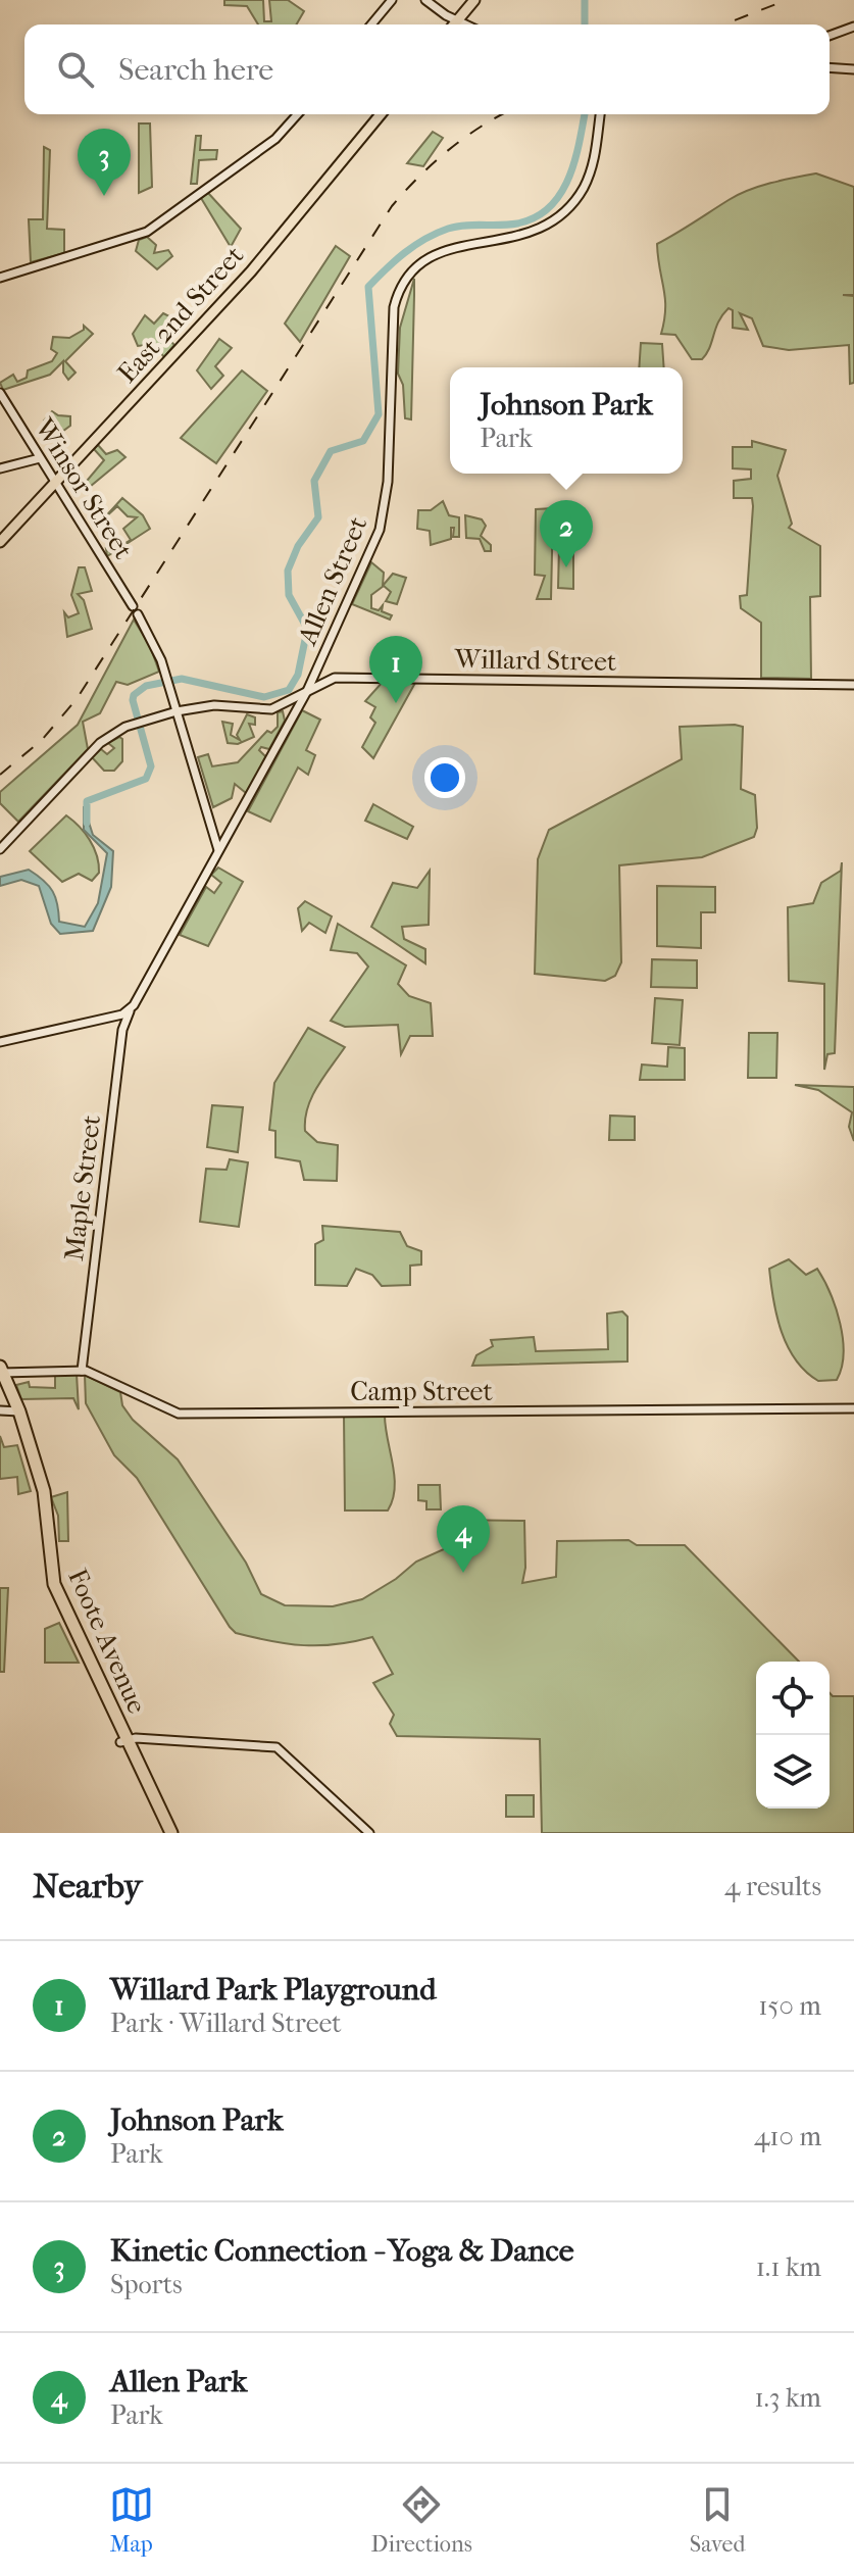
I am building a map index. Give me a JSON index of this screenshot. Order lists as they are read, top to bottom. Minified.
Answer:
{"streets":{"highway":["Foote Avenue"],"main road":["East 2nd Street"],"street":["Winsor Street","Allen Street","Willard Street","Maple Street","Camp Street"]},"crossings":[["East 2nd Street","Winsor Street"],["Allen Street","Willard Street"],["Allen Street","Maple Street"],["Maple Street","Camp Street"],["Camp Street","Foote Avenue"]],"page":{"search":"Search here","pins":["3","2","1","4"],"popup":["Johnson Park","Park"],"heading":["Nearby","4 results"],"list":[{"mark":"1","name":"Willard Park Playground","note":"Park · Willard Street","value":"150 m"},{"mark":"2","name":"Johnson Park","note":"Park","value":"410 m"},{"mark":"3","name":"Kinetic Connection - Yoga & Dance","note":"Sports","value":"1.1 km"},{"mark":"4","name":"Allen Park","note":"Park","value":"1.3 km"}],"nav":["Map","Directions","Saved"]}}
